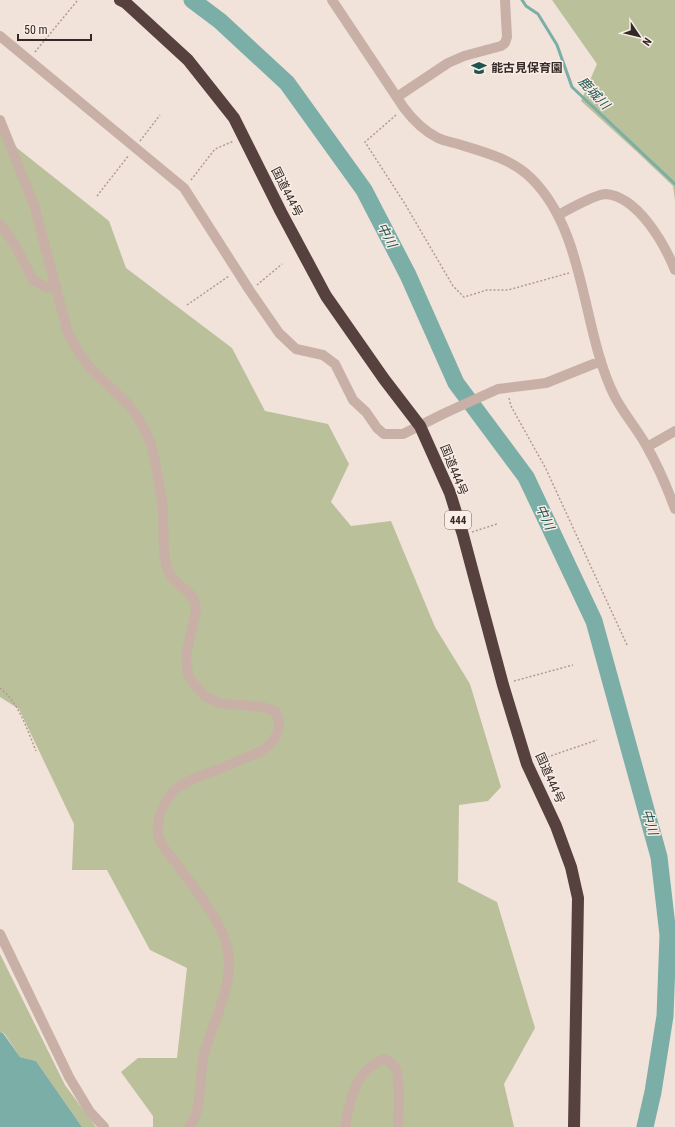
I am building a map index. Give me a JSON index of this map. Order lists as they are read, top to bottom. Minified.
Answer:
{"streets":{"highway":["国道444号","444"]},"water":["鹿城川","中川"],"places":{"school or university":["能古見保育園"]},"scale_bar":"50 m","north":"bottom right"}
